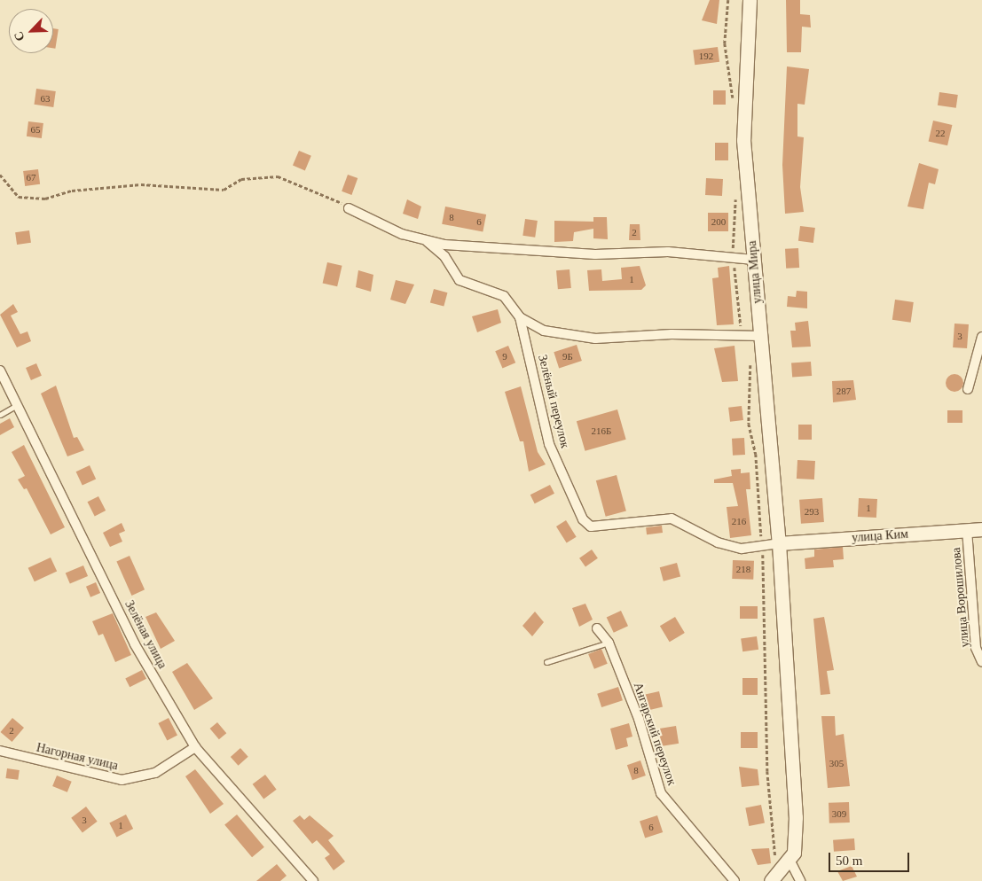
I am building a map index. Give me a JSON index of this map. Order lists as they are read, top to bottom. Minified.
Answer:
{"streets":{"street":["улица Мира","Зелёный переулок","улица Ким","улица Ворошилова","Зелёная улица","Ангарский переулок","Нагорная улица"]},"crossings":[["улица Мира","Зелёный переулок"],["улица Мира","улица Ким"],["Зелёный переулок","улица Ким"],["улица Ким","улица Ворошилова"],["Зелёная улица","Нагорная улица"]],"house_numbers":["192","63","65","22","67","8","6","200","2","1","3","9","9Б","287","216Б","1","293","216","218","2","305","8","309","3","1","6"],"scale_bar":"50 m","north":"bottom left"}
